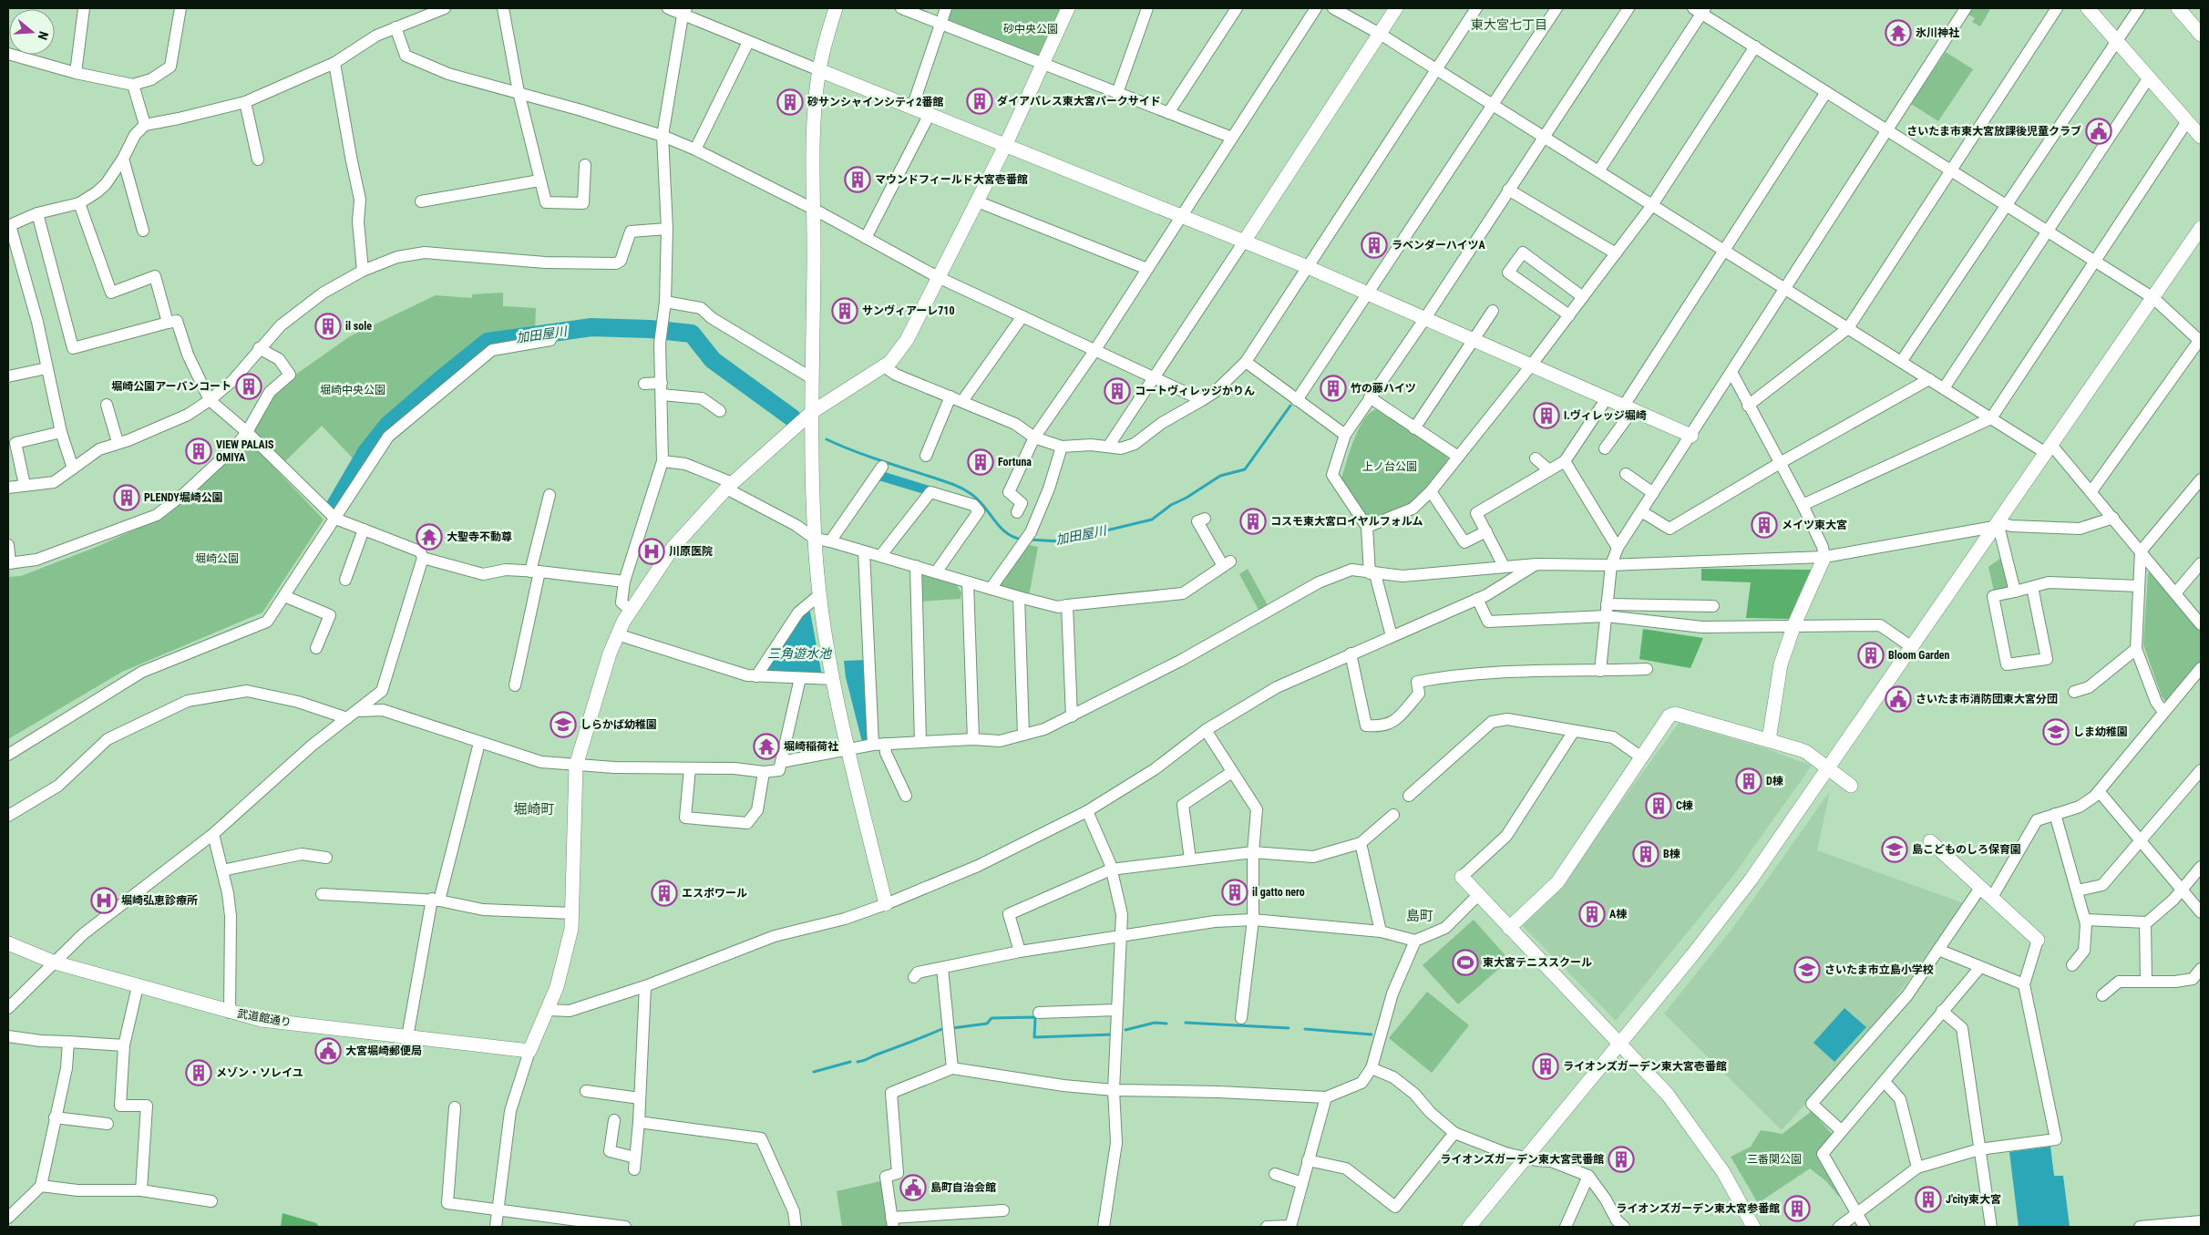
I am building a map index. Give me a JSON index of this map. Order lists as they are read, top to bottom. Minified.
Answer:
{"streets":{"street":["武道館通り"]},"districts":["東大宮七丁目","堀崎町","島町"],"water":["加田屋川","三角遊水池"],"parks":["砂中央公園","堀崎中央公園","上ノ台公園","堀崎公園","三番関公園"],"places":{"temple":["氷川神社","大聖寺不動尊","堀崎稲荷社"],"building":["ダイアパレス東大宮パークサイド","砂サンシャインシティ2番館","マウンドフィールド大宮壱番館","ラベンダーハイツA","サンヴィアーレ710","il sole","堀崎公園アーバンコート","竹の藤ハイツ","コートヴィレッジかりん","I.ヴィレッジ堀崎","VIEW PALAIS OMIYA","Fortuna","PLENDY堀崎公園","コスモ東大宮ロイヤルフォルム","メイツ東大宮","Bloom Garden","D棟","C棟","B棟","il gatto nero","エスポワール","A棟","ライオンズガーデン東大宮壱番館","メゾン・ソレイユ","ライオンズガーデン東大宮弐番館","J'city東大宮","ライオンズガーデン東大宮参番館"],"public building":["さいたま市東大宮放課後児童クラブ","さいたま市消防団東大宮分団","大宮堀崎郵便局","島町自治会館"],"hospital":["川原医院","堀崎弘恵診療所"],"school or university":["しらかば幼稚園","しま幼稚園","島こどものしろ保育園","さいたま市立島小学校"],"sports":["東大宮テニススクール"]},"north":"right"}
